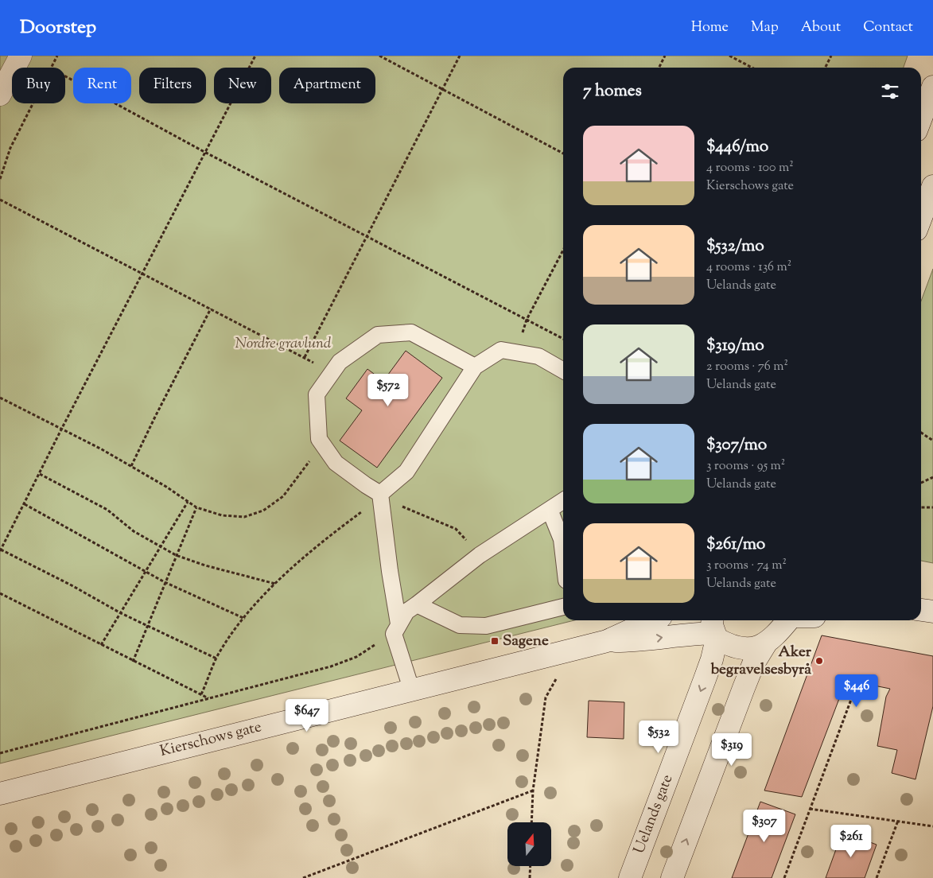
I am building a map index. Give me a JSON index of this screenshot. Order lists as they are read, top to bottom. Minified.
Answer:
{"streets":{"street":["Kierschows gate","Uelands gate"]},"crossings":[["Kierschows gate","Uelands gate"]],"parks":["Nordre gravlund"],"places":{"transit":["Sagene"],"other":["Aker begravelsesbyrå"]},"north":"top","page":{"header":"Doorstep","nav":["Home","Map","About","Contact"],"chip":["Buy","Rent","Filters","New","Apartment"],"heading":"7 homes","list":[{"name":"$446/mo","note":"4 rooms · 100 m² · Kierschows gate"},{"name":"$532/mo","note":"4 rooms · 136 m² · Uelands gate"},{"name":"$319/mo","note":"2 rooms · 76 m² · Uelands gate"},{"name":"$307/mo","note":"3 rooms · 95 m² · Uelands gate"},{"name":"$261/mo","note":"3 rooms · 74 m² · Uelands gate"}],"price":["$572","$446","$647","$532","$319","$307","$261"]}}
